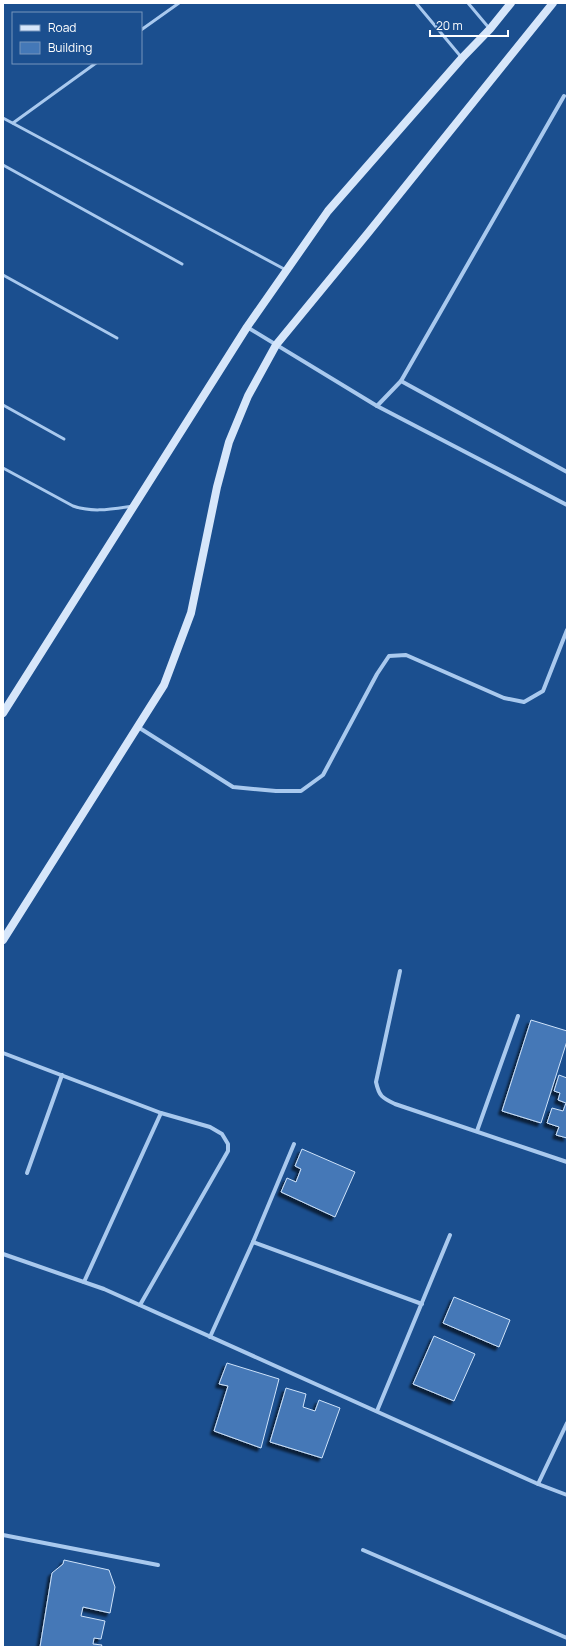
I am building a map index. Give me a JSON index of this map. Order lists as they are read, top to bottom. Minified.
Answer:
{"legend":["Road","Building"],"scale_bar":"20 m"}
